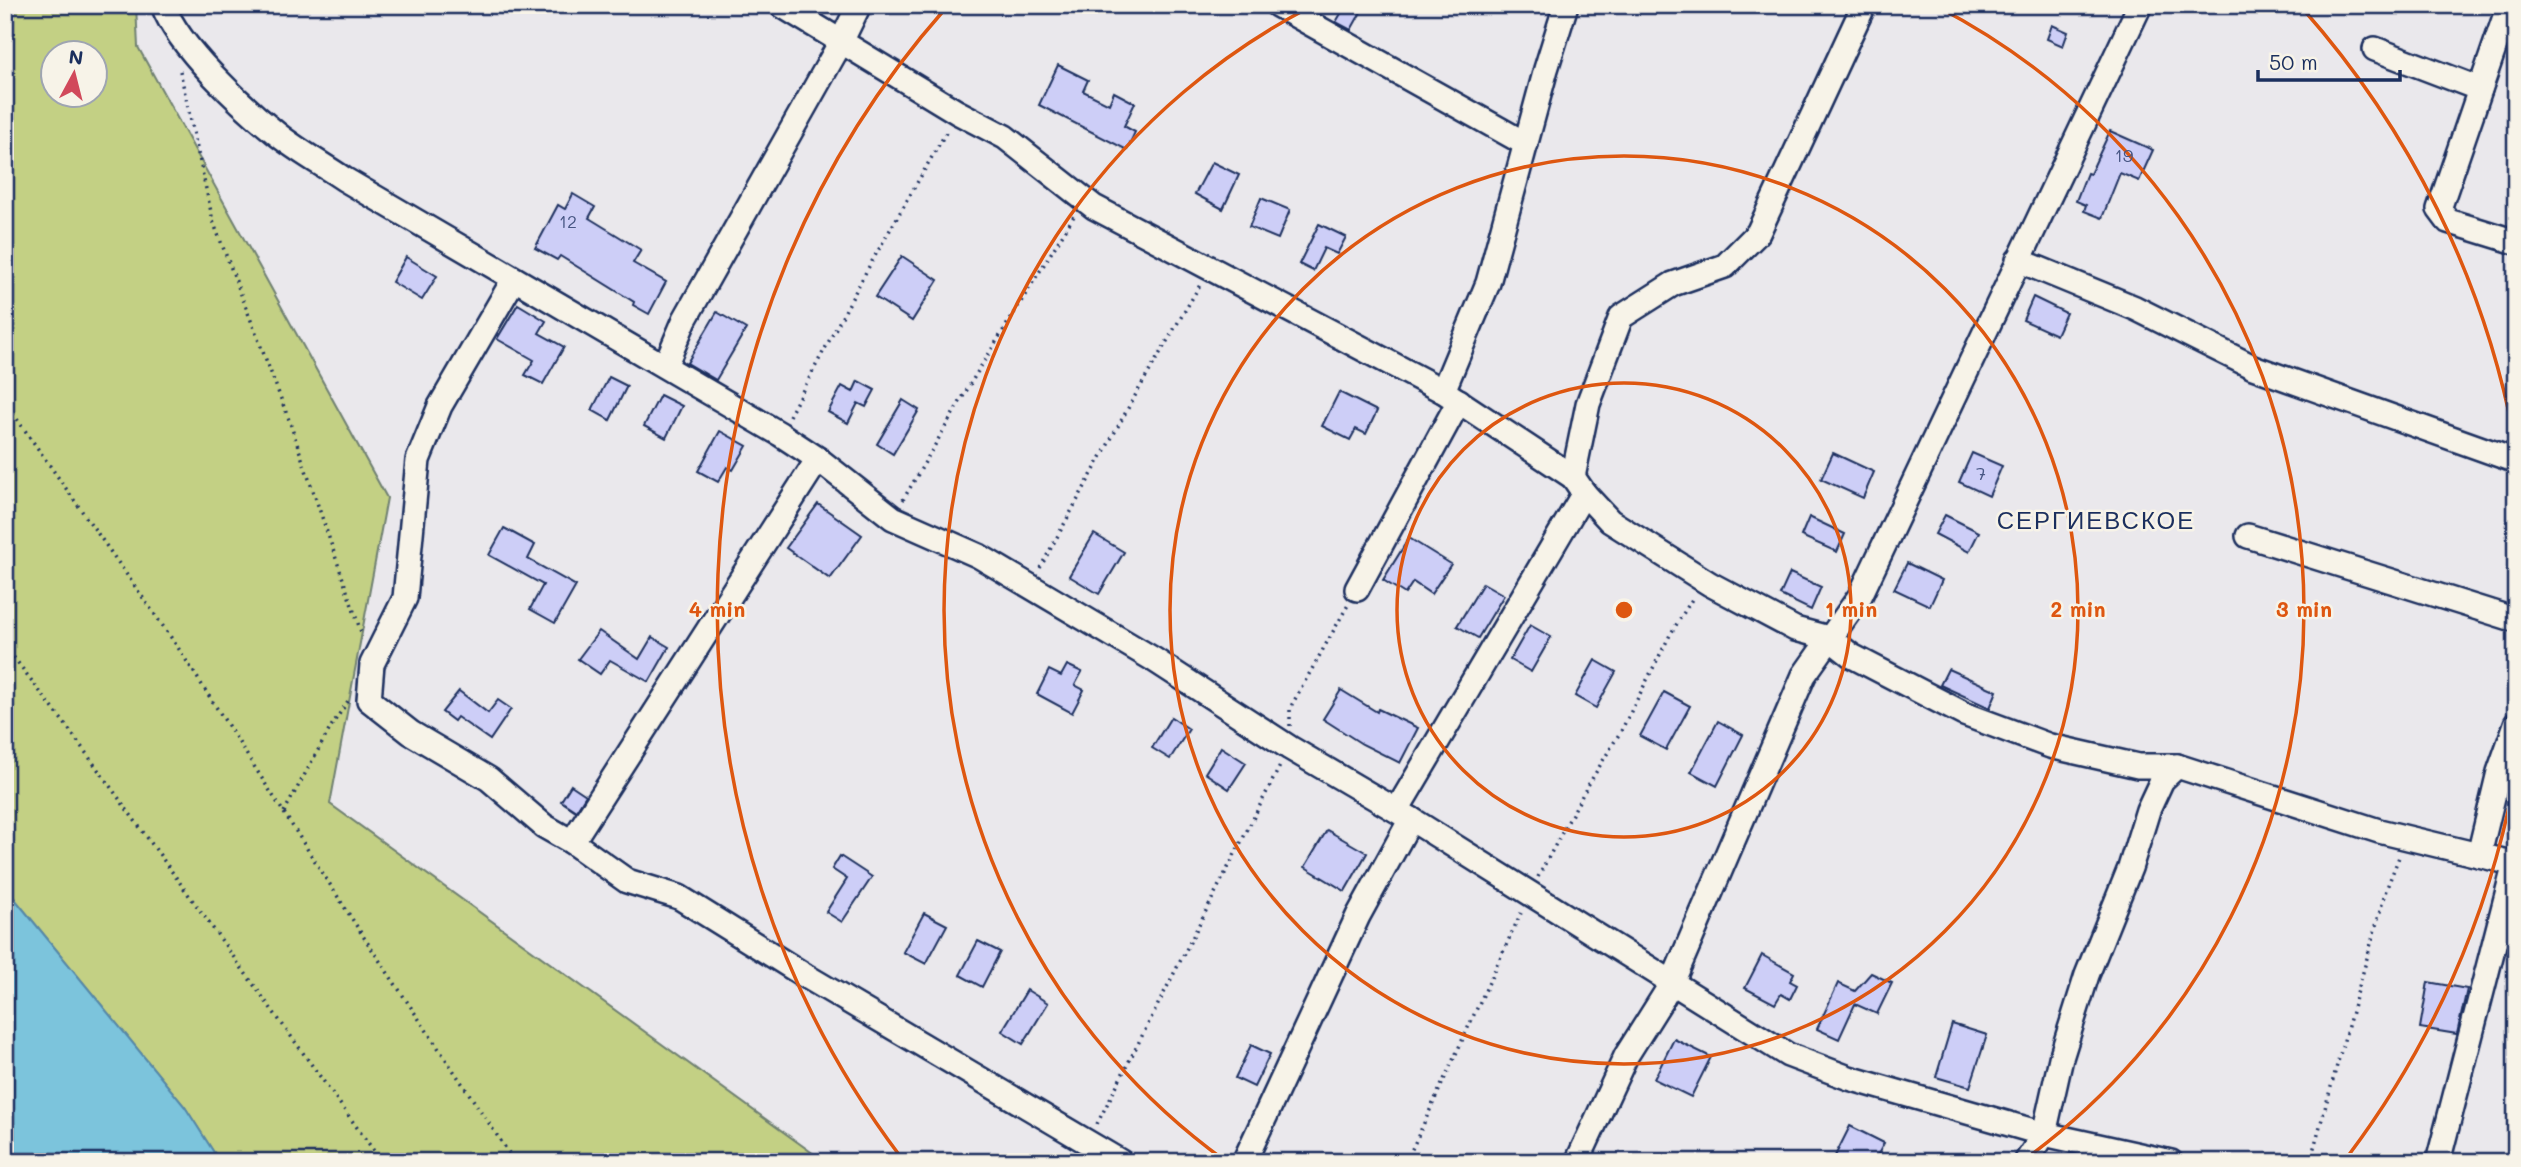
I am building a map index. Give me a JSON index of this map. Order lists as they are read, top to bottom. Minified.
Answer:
{"districts":["СЕРГИЕВСКОЕ"],"house_numbers":["19","12","7"],"scale_bar":"50 m","north":"top","rings":["1 min","2 min","3 min","4 min"]}
